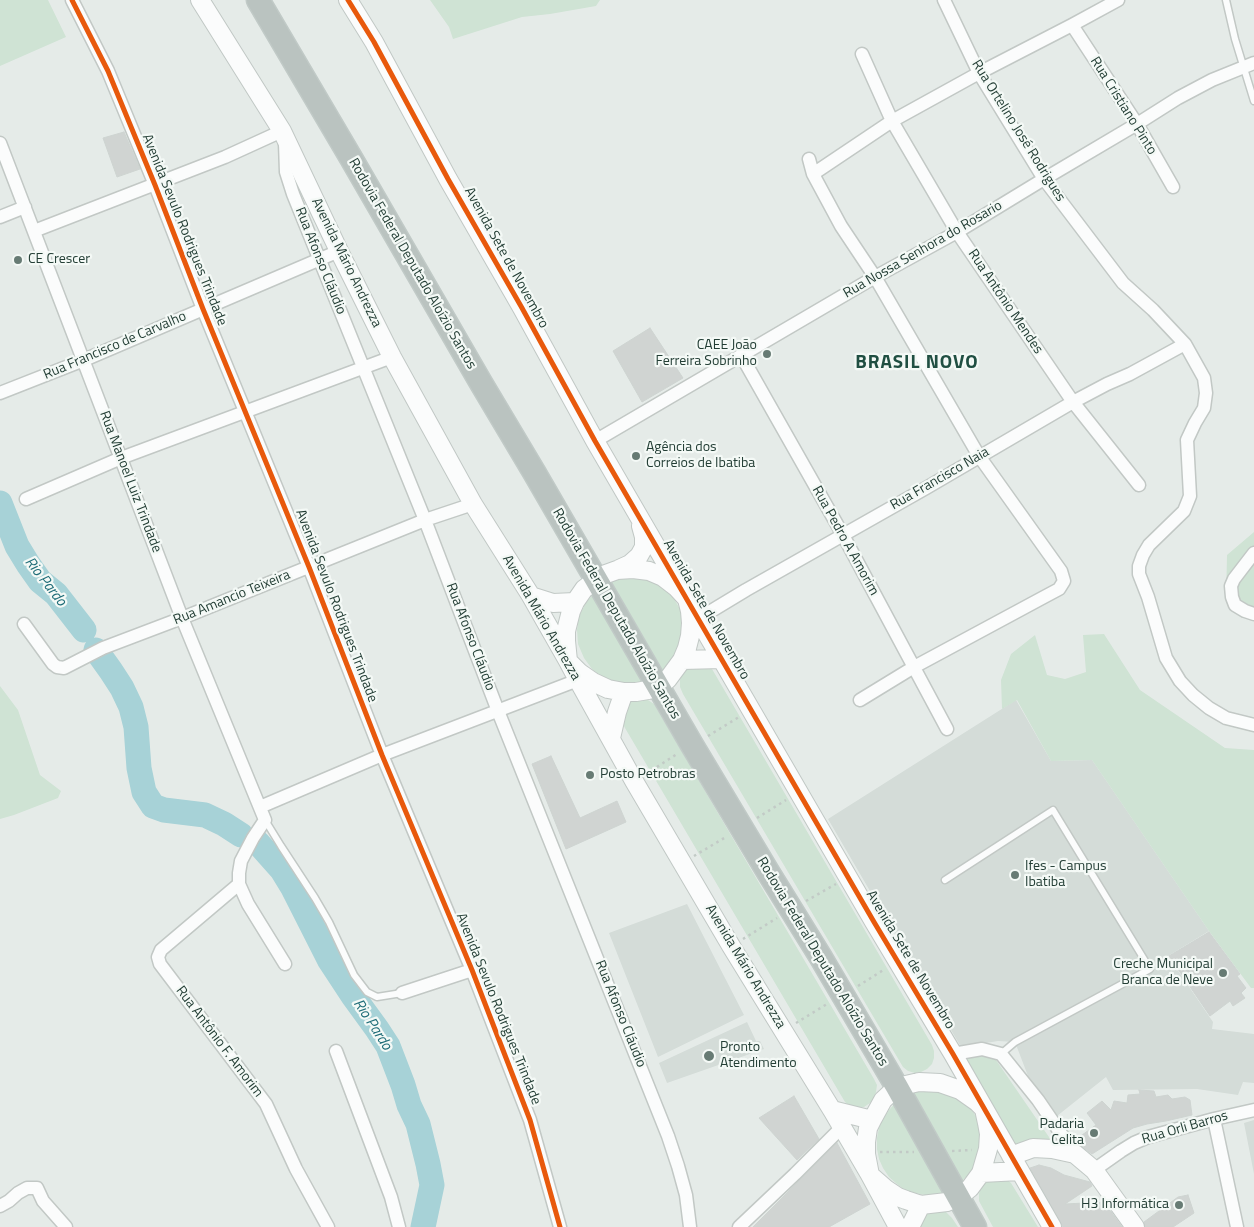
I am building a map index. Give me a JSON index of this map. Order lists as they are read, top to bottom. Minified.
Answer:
{"streets":{"highway":["Rodovia Federal Deputado Aloízio Santos"],"street":["Rua Cristiano Pinto","Rua Ortelino José Rodrigues","Avenida Sevulo Rodrigues Trindade","Rua Nossa Senhora do Rosario","Avenida Sete de Novembro","Rua Afonso Cláudio","Avenida Mário Andrezza","Rua Antônio Mendes","Rua Francisco de Carvalho","Rua Francisco Naia","Rua Manoel Luiz Trindade","Rua Pedro A Amorim","Rua Amancio Teixeira","Rua Antônio F. Amorim","Rua Orli Barros"]},"crossings":[["Rua Cristiano Pinto","Rua Nossa Senhora do Rosario"],["Rua Ortelino José Rodrigues","Rua Nossa Senhora do Rosario"],["Rua Ortelino José Rodrigues","Rua Francisco Naia"],["Avenida Sevulo Rodrigues Trindade","Rua Francisco de Carvalho"],["Avenida Sevulo Rodrigues Trindade","Rua Amancio Teixeira"],["Rua Nossa Senhora do Rosario","Avenida Sete de Novembro"],["Rua Nossa Senhora do Rosario","Rua Antônio Mendes"],["Rua Nossa Senhora do Rosario","Rua Pedro A Amorim"],["Avenida Sete de Novembro","Rua Francisco Naia"],["Rua Afonso Cláudio","Avenida Mário Andrezza"],["Rua Afonso Cláudio","Rua Francisco de Carvalho"],["Rua Afonso Cláudio","Rua Amancio Teixeira"],["Avenida Mário Andrezza","Rua Francisco de Carvalho"],["Avenida Mário Andrezza","Rua Amancio Teixeira"],["Rua Antônio Mendes","Rua Francisco Naia"],["Rua Francisco de Carvalho","Rua Manoel Luiz Trindade"],["Rua Francisco Naia","Rua Pedro A Amorim"],["Rua Manoel Luiz Trindade","Rua Amancio Teixeira"]],"districts":["BRASIL NOVO"],"water":["Rio Pardo"],"places":["CE Crescer","CAEE João Ferreira Sobrinho","Agência dos Correios de Ibatiba","Posto Petrobras","Ifes - Campus Ibatiba","Creche Municipal Branca de Neve","Pronto Atendimento","Padaria Celita","H3 Informática"]}
